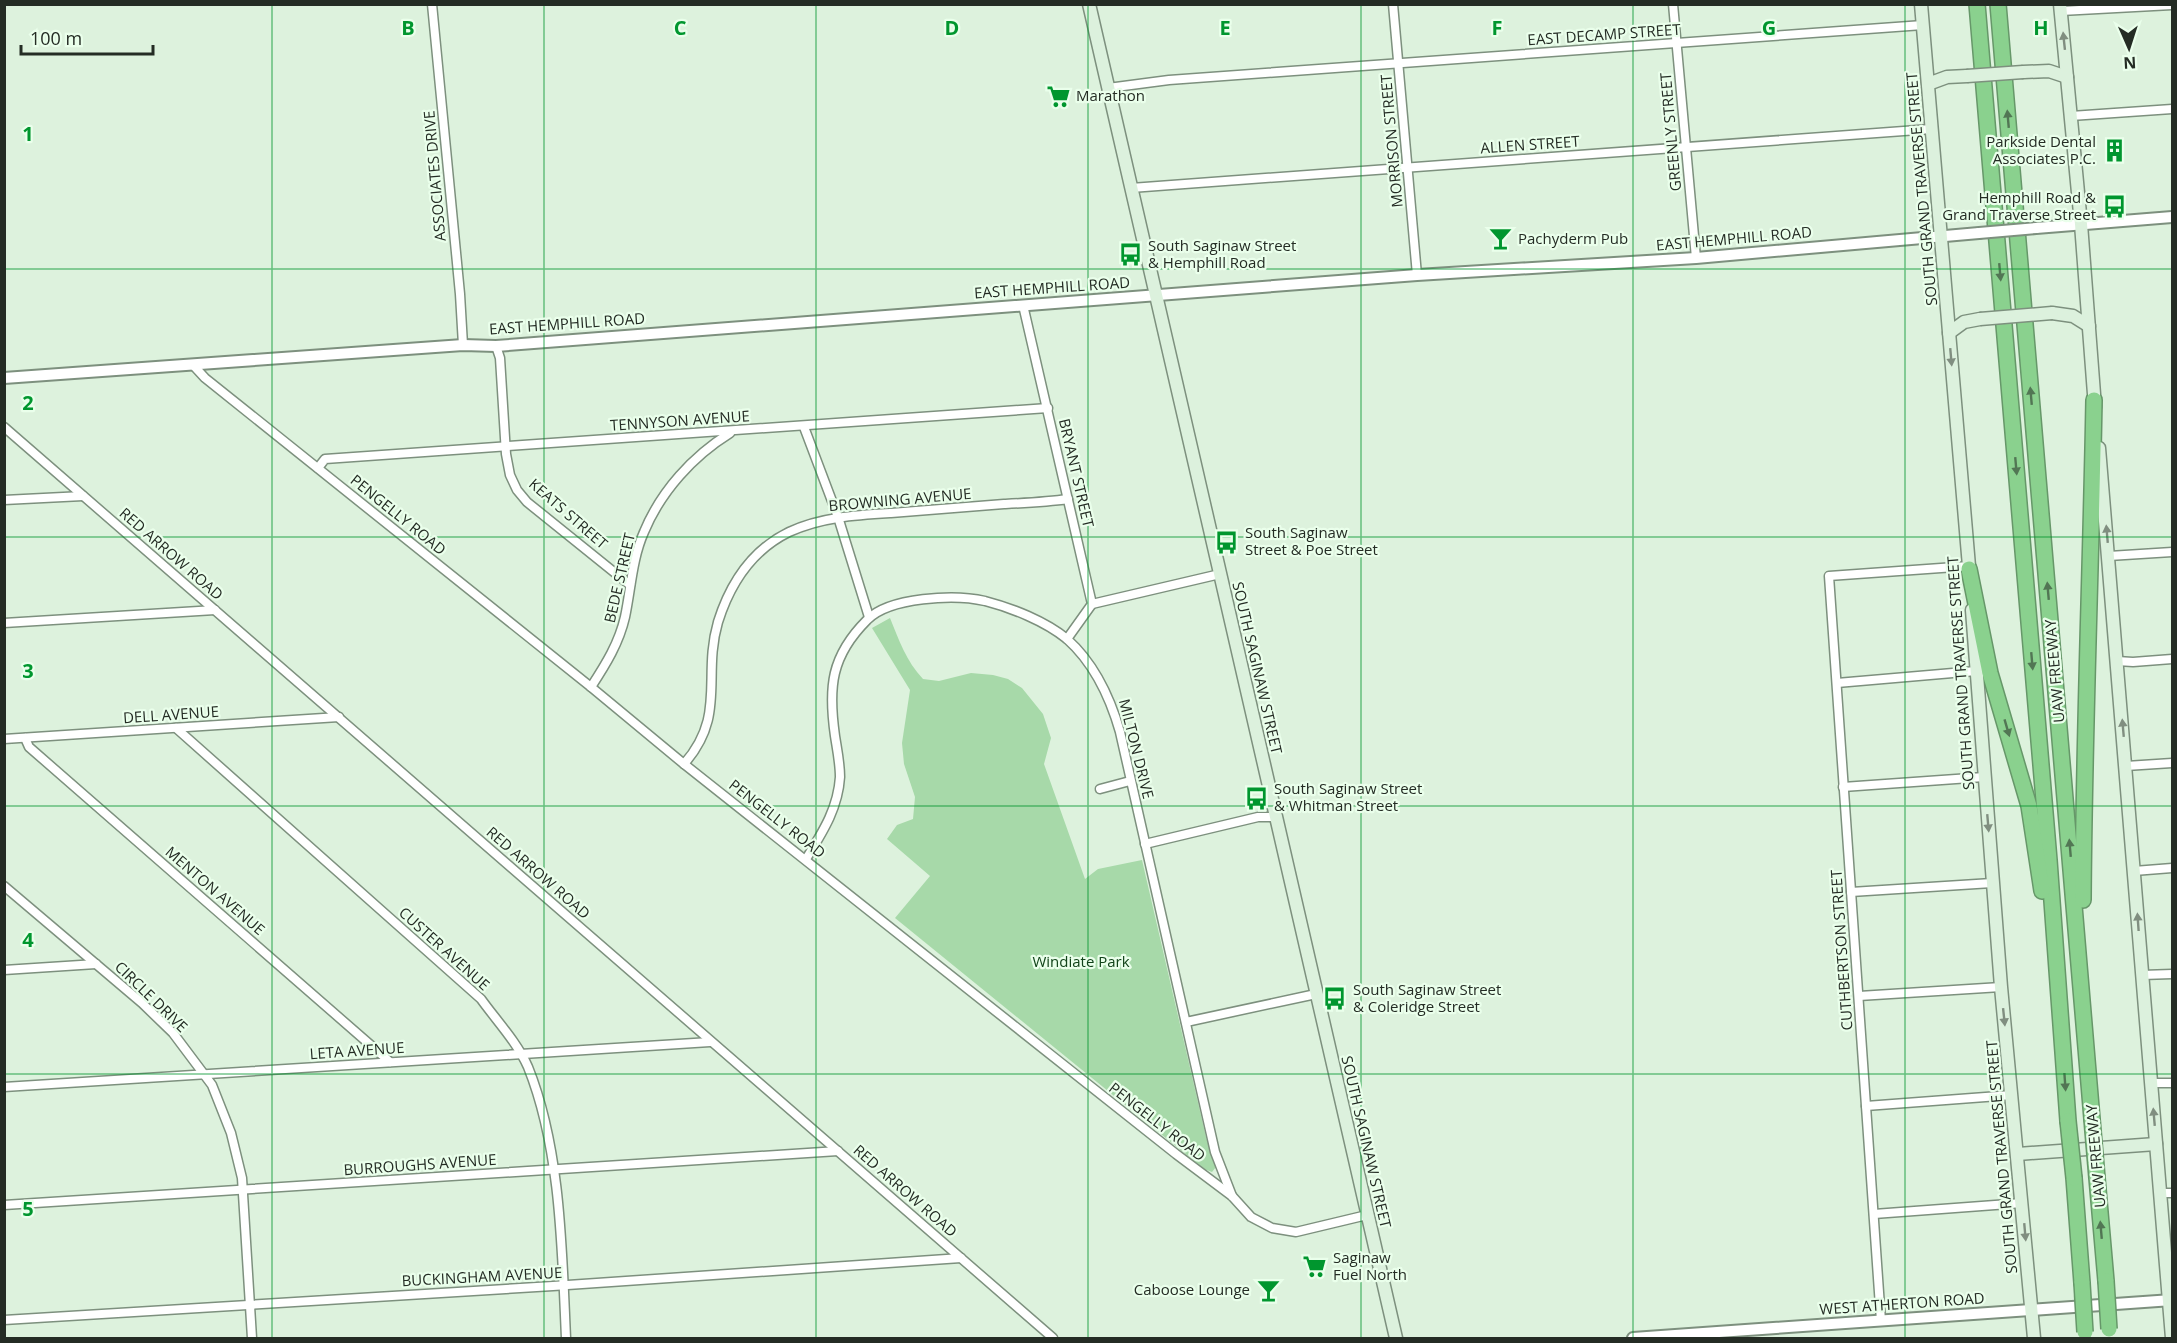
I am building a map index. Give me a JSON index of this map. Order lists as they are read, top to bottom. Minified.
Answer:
{"streets":{"highway":["UAW FREEWAY"],"main road":["SOUTH GRAND TRAVERSE STREET","SOUTH SAGINAW STREET"],"street":["EAST DECAMP STREET","GREENLY STREET","MORRISON STREET","ALLEN STREET","ASSOCIATES DRIVE","EAST HEMPHILL ROAD","TENNYSON AVENUE","BRYANT STREET","BROWNING AVENUE","KEATS STREET","PENGELLY ROAD","RED ARROW ROAD","BEDE STREET","DELL AVENUE","MILTON DRIVE","MENTON AVENUE","CUSTER AVENUE","CUTHBERTSON STREET","CIRCLE DRIVE","LETA AVENUE","BURROUGHS AVENUE","BUCKINGHAM AVENUE","WEST ATHERTON ROAD"]},"crossings":[["EAST DECAMP STREET","GREENLY STREET"],["EAST DECAMP STREET","MORRISON STREET"],["EAST DECAMP STREET","SOUTH GRAND TRAVERSE STREET"],["EAST DECAMP STREET","SOUTH SAGINAW STREET"],["GREENLY STREET","ALLEN STREET"],["GREENLY STREET","EAST HEMPHILL ROAD"],["MORRISON STREET","ALLEN STREET"],["MORRISON STREET","EAST HEMPHILL ROAD"],["ALLEN STREET","SOUTH GRAND TRAVERSE STREET"],["ALLEN STREET","SOUTH SAGINAW STREET"],["ASSOCIATES DRIVE","EAST HEMPHILL ROAD"],["SOUTH GRAND TRAVERSE STREET","EAST HEMPHILL ROAD"],["SOUTH GRAND TRAVERSE STREET","CUTHBERTSON STREET"],["SOUTH GRAND TRAVERSE STREET","WEST ATHERTON ROAD"],["EAST HEMPHILL ROAD","BRYANT STREET"],["EAST HEMPHILL ROAD","KEATS STREET"],["EAST HEMPHILL ROAD","PENGELLY ROAD"],["EAST HEMPHILL ROAD","SOUTH SAGINAW STREET"],["TENNYSON AVENUE","BRYANT STREET"],["TENNYSON AVENUE","KEATS STREET"],["TENNYSON AVENUE","PENGELLY ROAD"],["TENNYSON AVENUE","BEDE STREET"],["BRYANT STREET","BROWNING AVENUE"],["BROWNING AVENUE","PENGELLY ROAD"],["KEATS STREET","BEDE STREET"],["PENGELLY ROAD","BEDE STREET"],["PENGELLY ROAD","SOUTH SAGINAW STREET"],["PENGELLY ROAD","MILTON DRIVE"],["RED ARROW ROAD","DELL AVENUE"],["RED ARROW ROAD","LETA AVENUE"],["RED ARROW ROAD","BURROUGHS AVENUE"],["RED ARROW ROAD","BUCKINGHAM AVENUE"],["DELL AVENUE","MENTON AVENUE"],["DELL AVENUE","CUSTER AVENUE"],["MENTON AVENUE","LETA AVENUE"],["CUSTER AVENUE","LETA AVENUE"],["CUSTER AVENUE","BURROUGHS AVENUE"],["CUSTER AVENUE","BUCKINGHAM AVENUE"],["CUTHBERTSON STREET","WEST ATHERTON ROAD"],["CIRCLE DRIVE","LETA AVENUE"],["CIRCLE DRIVE","BURROUGHS AVENUE"],["CIRCLE DRIVE","BUCKINGHAM AVENUE"]],"one_way":["SOUTH GRAND TRAVERSE STREET"],"parks":["Windiate Park"],"places":{"supermarket":["Marathon","Saginaw Fuel North"],"building":["Parkside Dental Associates P.C."],"bus stop":["Hemphill Road & Grand Traverse Street","South Saginaw Street & Hemphill Road","South Saginaw Street & Poe Street","South Saginaw Street & Whitman Street","South Saginaw Street & Coleridge Street"],"bar":["Pachyderm Pub","Caboose Lounge"]},"scale_bar":"100 m","north":"bottom","grid":{"columns":["B","C","D","E","F","G","H"],"rows":["1","2","3","4","5"]}}
